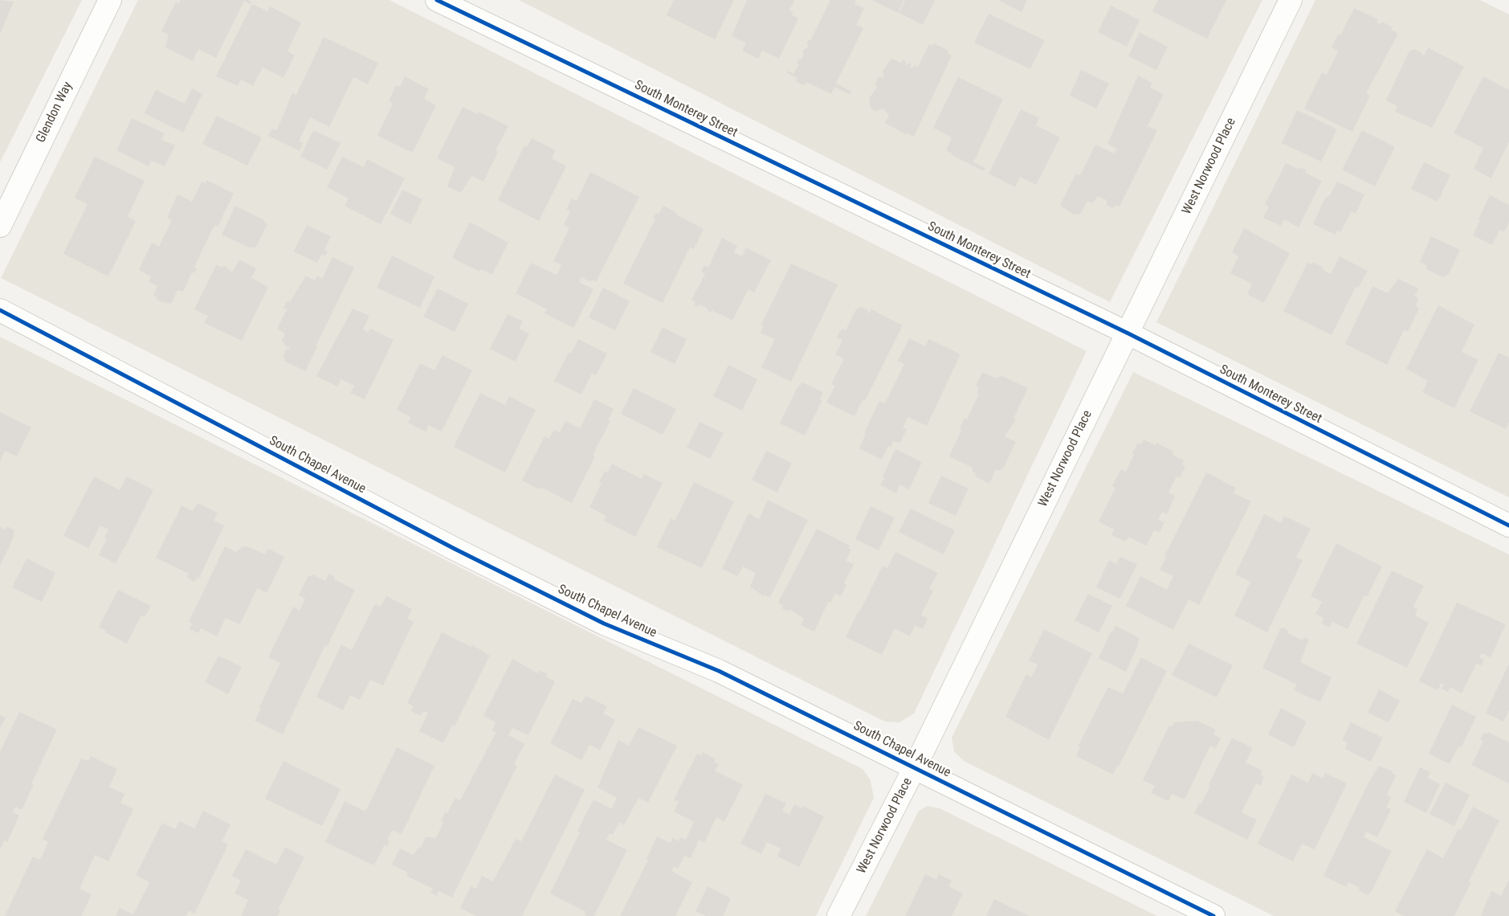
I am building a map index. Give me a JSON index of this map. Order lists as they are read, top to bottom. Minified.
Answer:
{"streets":{"street":["South Monterey Street","Glendon Way","West Norwood Place","South Chapel Avenue"]},"crossings":[["South Monterey Street","West Norwood Place"],["West Norwood Place","South Chapel Avenue"]]}
